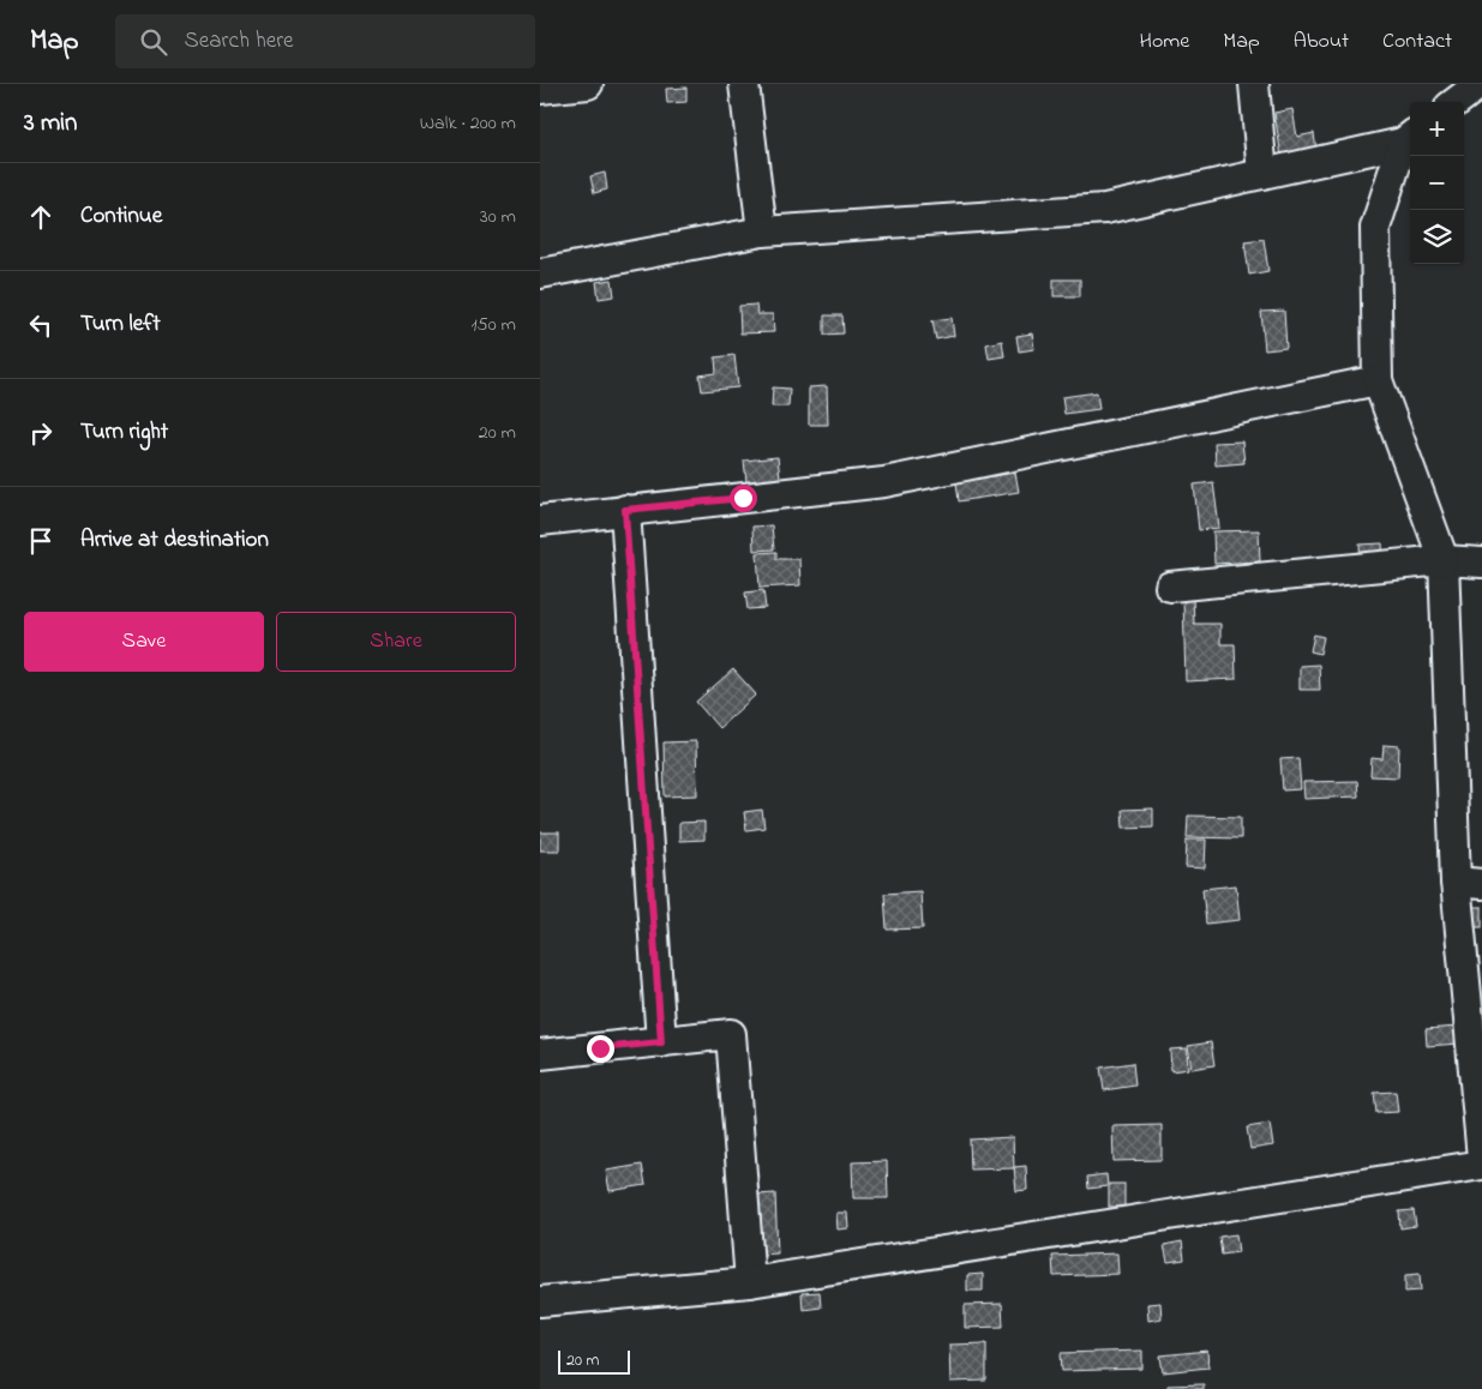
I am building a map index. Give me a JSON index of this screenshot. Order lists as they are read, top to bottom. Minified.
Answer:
{"scale_bar":"20 m","page":{"header":"Map","search":"Search here","nav":["Home","Map","About","Contact"],"heading":["3 min","Walk · 200 m"],"map_buttons":["+","−"],"list":[["Continue","30 m"],["Turn left","150 m"],["Turn right","20 m"],"Arrive at destination"],"buttons":["Save","Share"],"scale":"20 m"}}
